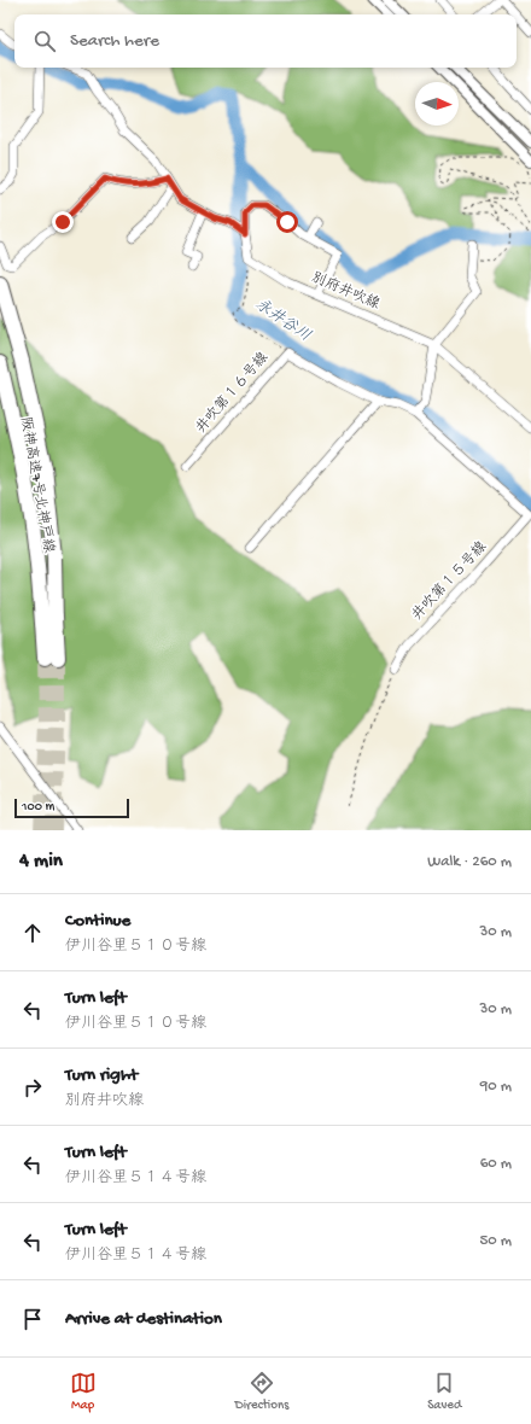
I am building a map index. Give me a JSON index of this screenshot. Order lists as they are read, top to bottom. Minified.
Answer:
{"streets":{"highway":["阪神高速7号北神戸線"],"street":["別府井吹線","井吹第１６号線","井吹第１５号線"]},"crossings":[["井吹第１６号線","井吹第１５号線"]],"water":["永井谷川"],"scale_bar":"100 m","north":"right","page":{"search":"Search here","scale":"100 m","heading":["4 min","Walk · 260 m"],"list":[["Continue","伊川谷里５１０号線","30 m"],["Turn left","伊川谷里５１０号線","30 m"],["Turn right","別府井吹線","90 m"],["Turn left","伊川谷里５１４号線","60 m"],["Turn left","伊川谷里５１４号線","50 m"],"Arrive at destination"],"nav":["Map","Directions","Saved"]}}
